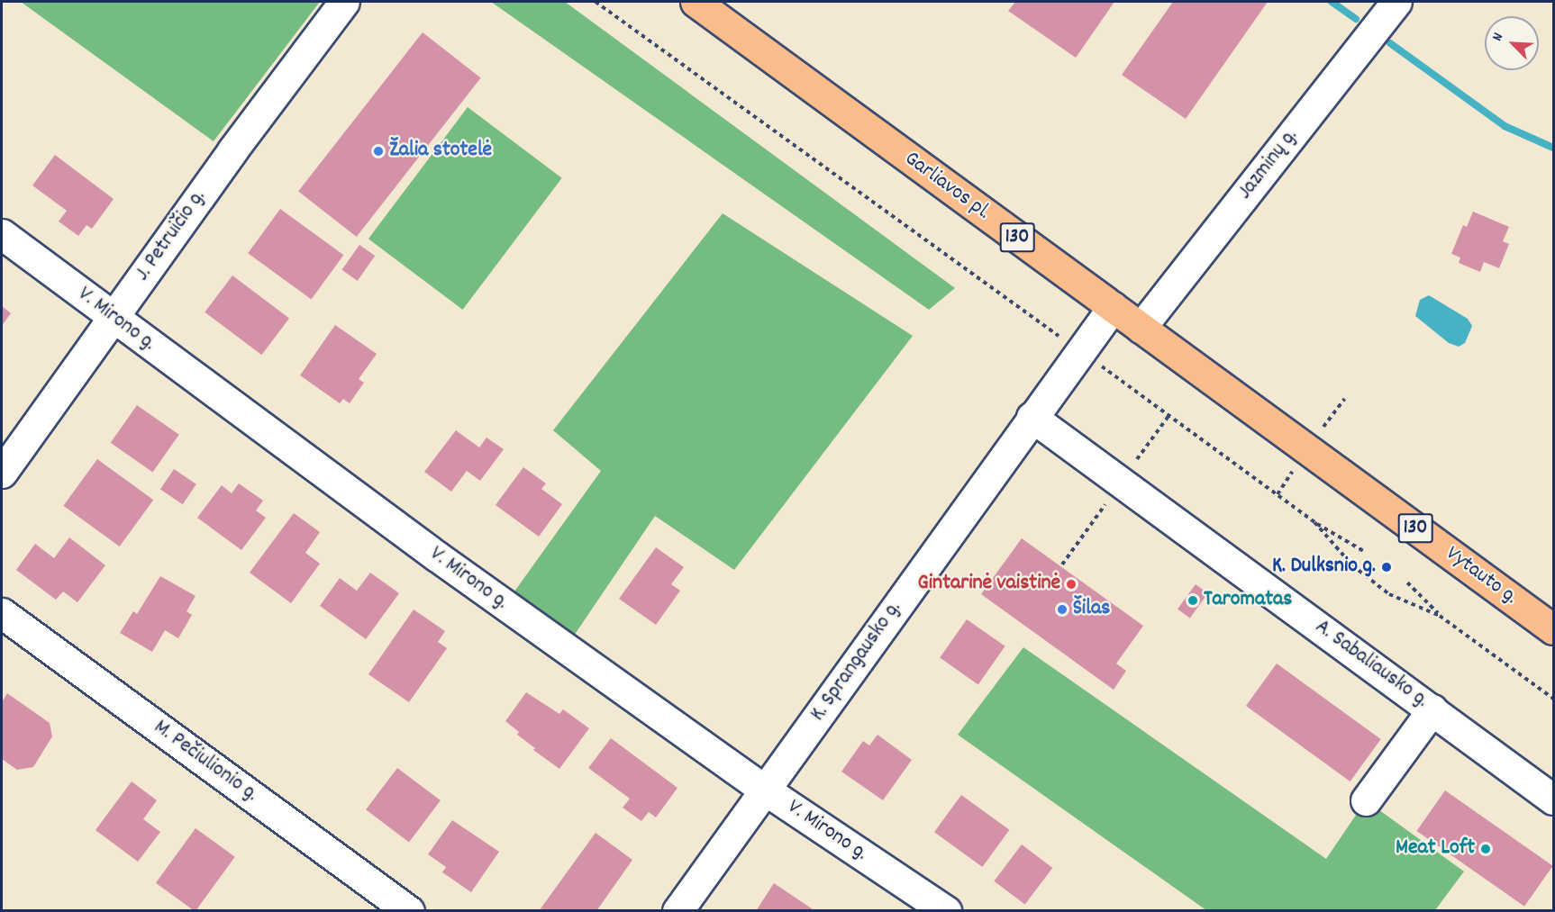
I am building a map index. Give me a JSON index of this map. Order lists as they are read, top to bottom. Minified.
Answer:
{"streets":{"main road":["Garliavos pl.","130","Vytauto g."],"street":["Jazminų g.","J. Petruičio g.","V. Mirono g.","K. Sprangausko g.","A. Sabaliausko g.","M. Pečiulionio g."]},"crossings":[["Jazminų g.","Garliavos pl."],["Garliavos pl.","Vytauto g."],["Garliavos pl.","K. Sprangausko g."],["J. Petruičio g.","V. Mirono g."],["V. Mirono g.","K. Sprangausko g."],["K. Sprangausko g.","A. Sabaliausko g."]],"places":["Žalia stotelė","K. Dulksnio g.","Gintarinė vaistinė","Taromatas","Šilas","Meat Loft"],"north":"top left"}
